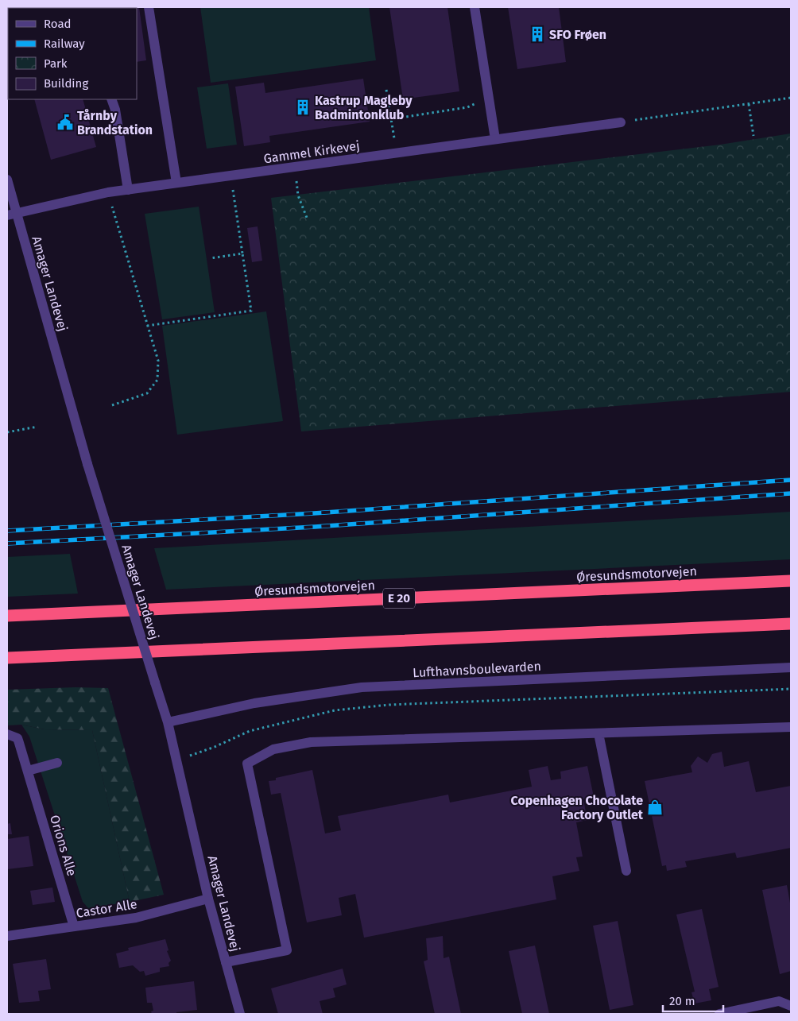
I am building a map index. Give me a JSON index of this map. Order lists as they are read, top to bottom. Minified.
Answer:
{"streets":{"highway":["Øresundsmotorvejen","E 20"],"street":["Gammel Kirkevej","Amager Landevej","Lufthavnsboulevarden","Orions Alle","Castor Alle"]},"crossings":[["Gammel Kirkevej","Amager Landevej"],["Amager Landevej","Lufthavnsboulevarden"],["Amager Landevej","Castor Alle"],["Orions Alle","Castor Alle"]],"places":{"building":["SFO Frøen","Kastrup Magleby Badmintonklub"],"public building":["Tårnby Brandstation"],"shop":["Copenhagen Chocolate Factory Outlet"]},"legend":["Road","Railway","Park","Building"],"scale_bar":"20 m"}
